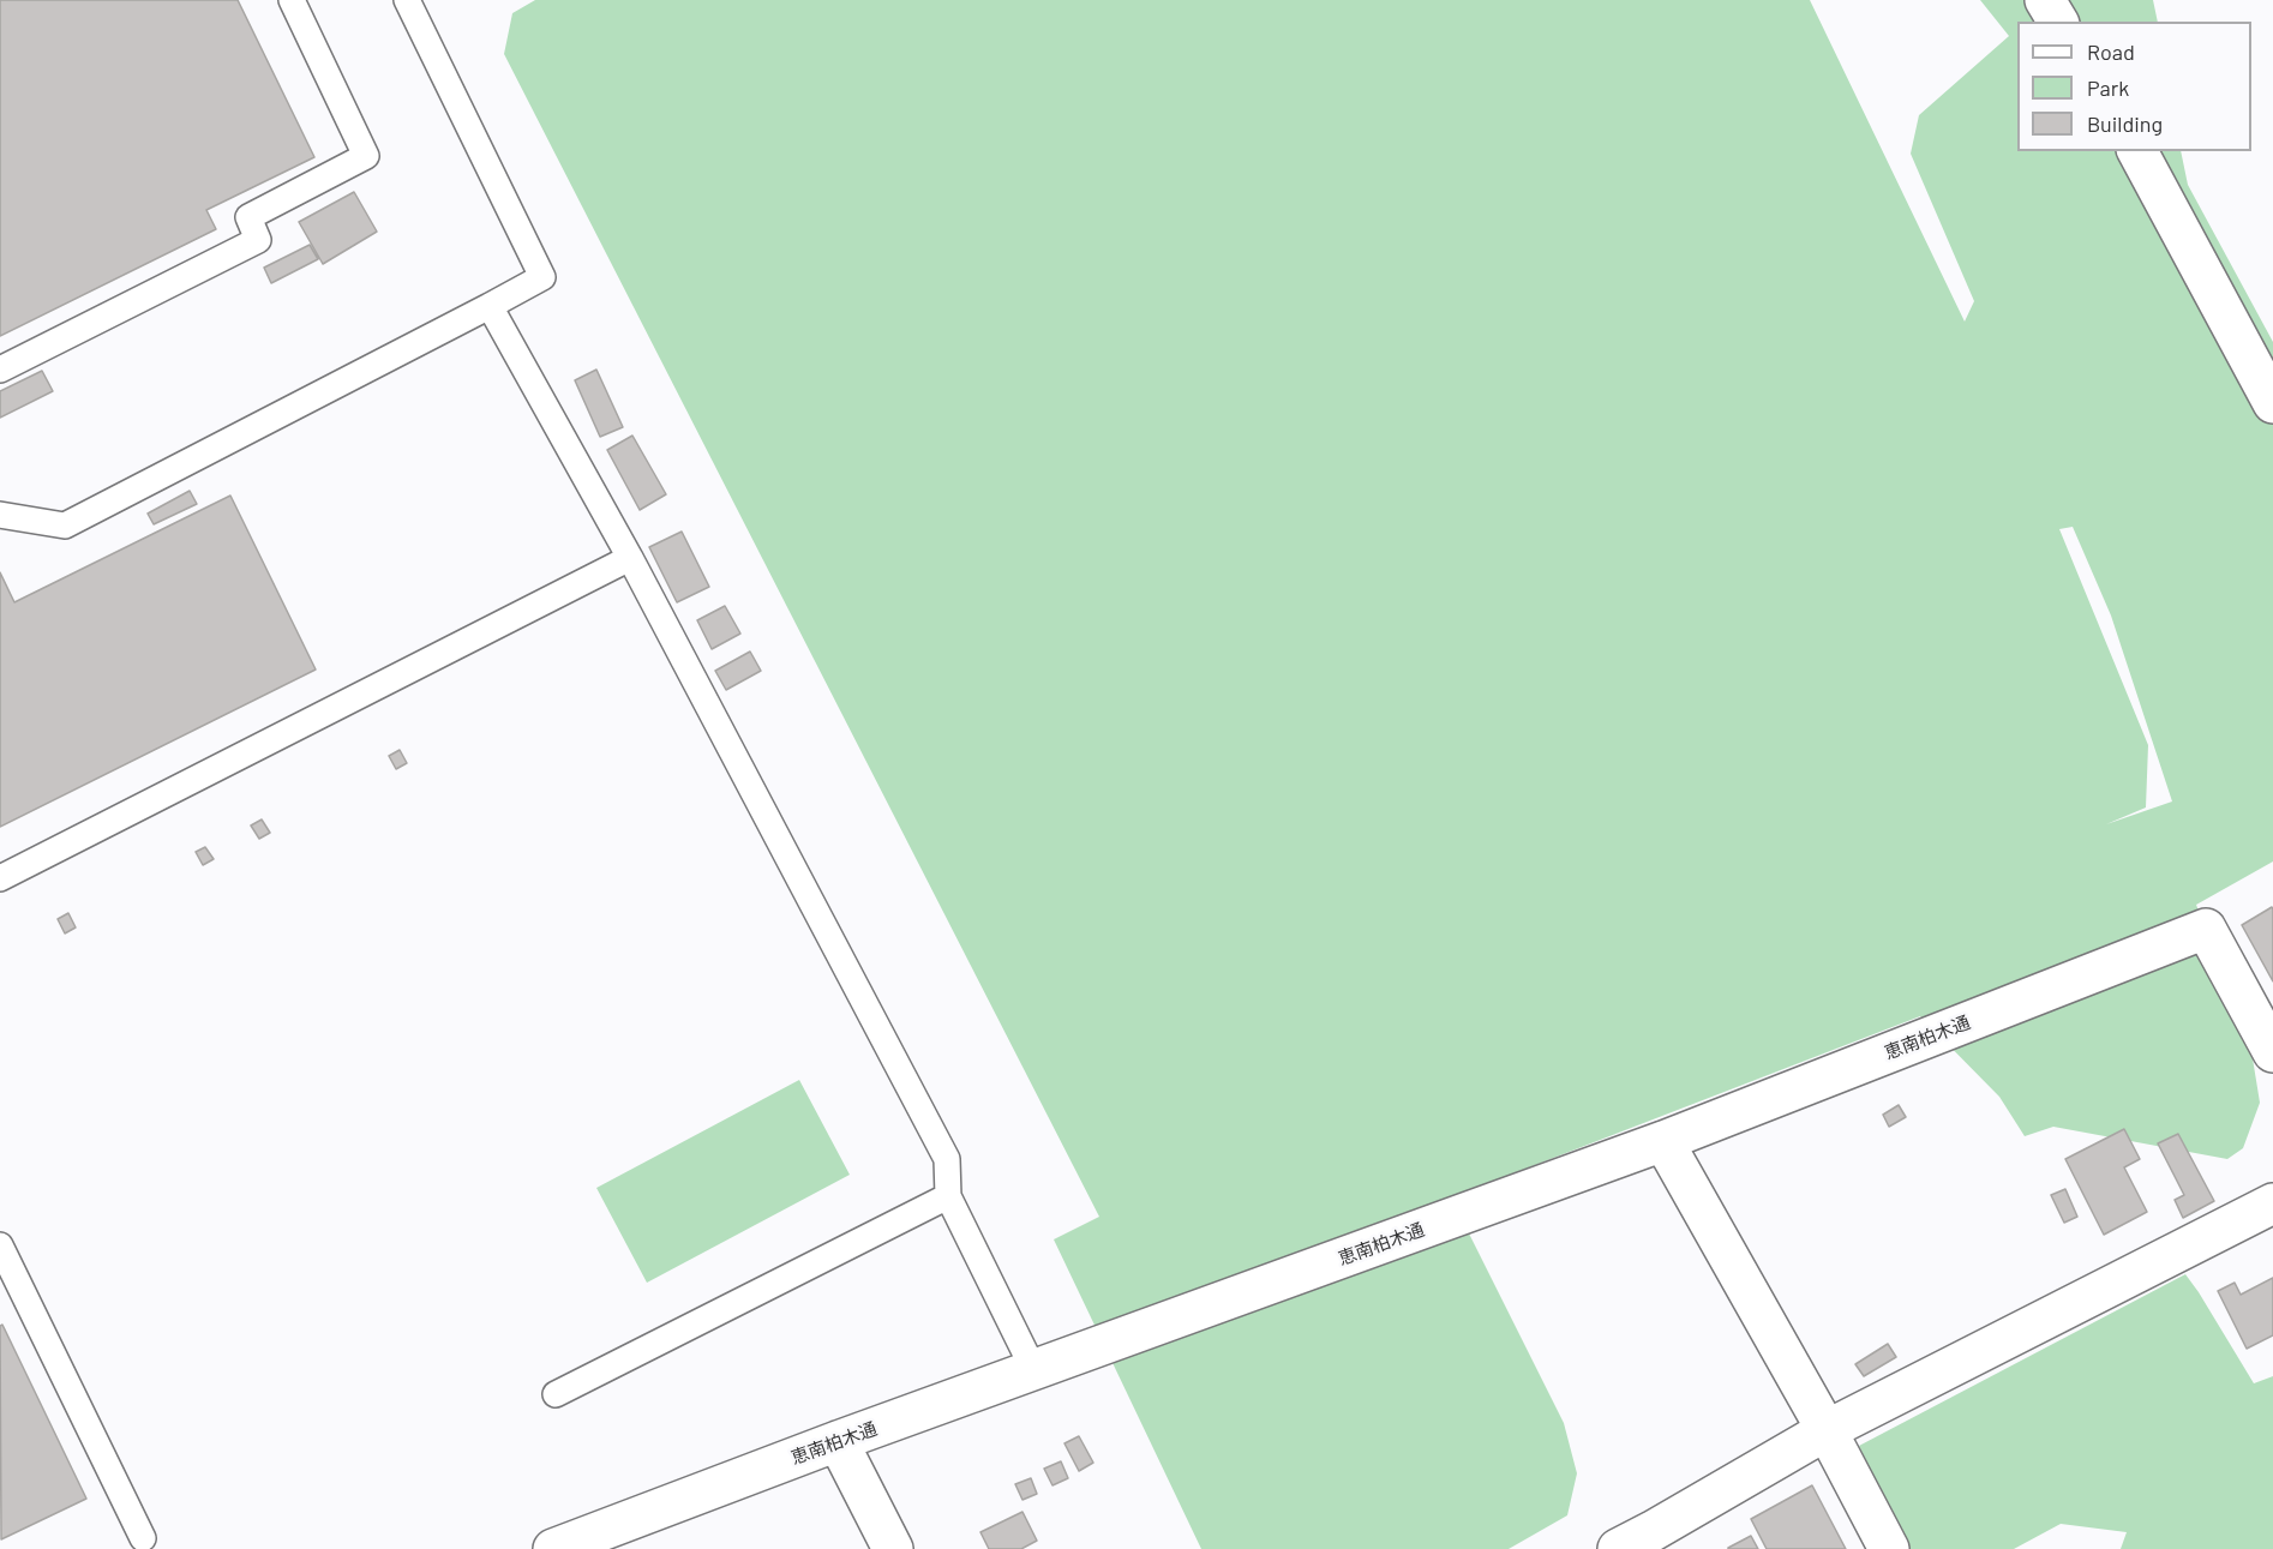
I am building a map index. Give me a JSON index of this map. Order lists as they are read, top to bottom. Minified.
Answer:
{"streets":{"street":["恵南柏木通"]},"legend":["Road","Park","Building"]}
